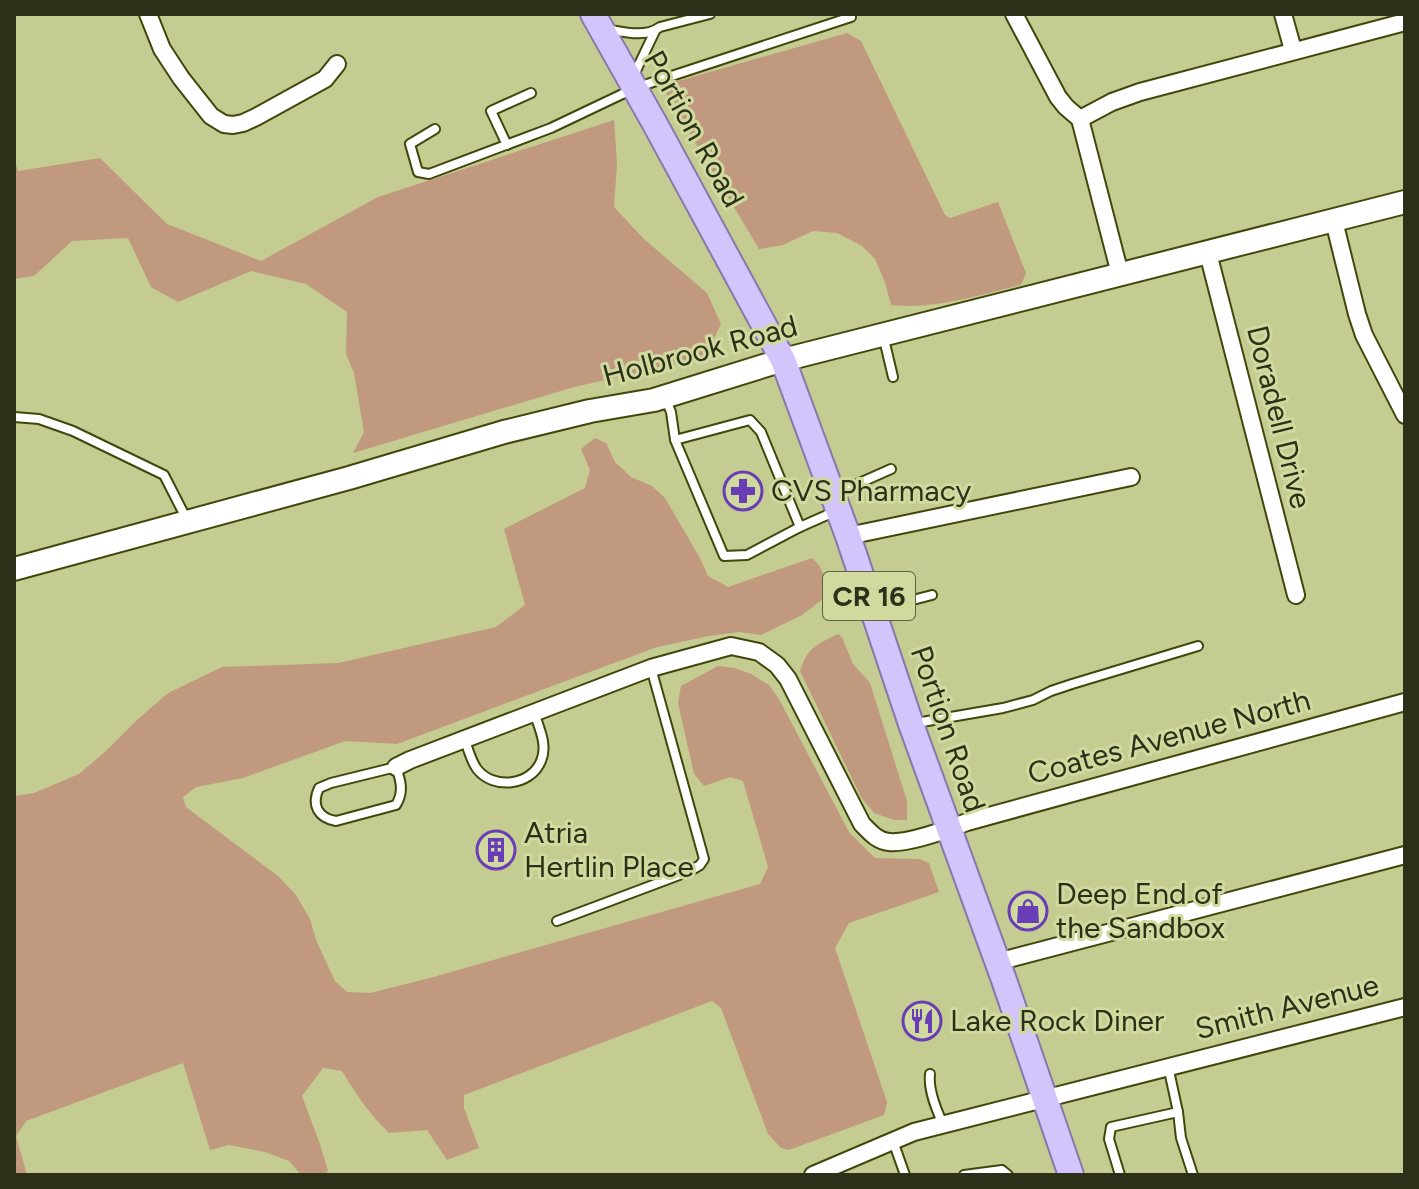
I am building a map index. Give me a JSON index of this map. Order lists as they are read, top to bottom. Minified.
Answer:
{"streets":{"main road":["Portion Road","CR 16"],"street":["Holbrook Road","Doradell Drive","Coates Avenue North","Smith Avenue"]},"crossings":[["Portion Road","Holbrook Road"],["Portion Road","Coates Avenue North"],["Portion Road","Smith Avenue"],["Holbrook Road","Doradell Drive"]],"places":{"pharmacy":["CVS Pharmacy"],"building":["Atria Hertlin Place"],"shop":["Deep End of the Sandbox"],"restaurant":["Lake Rock Diner"]}}
